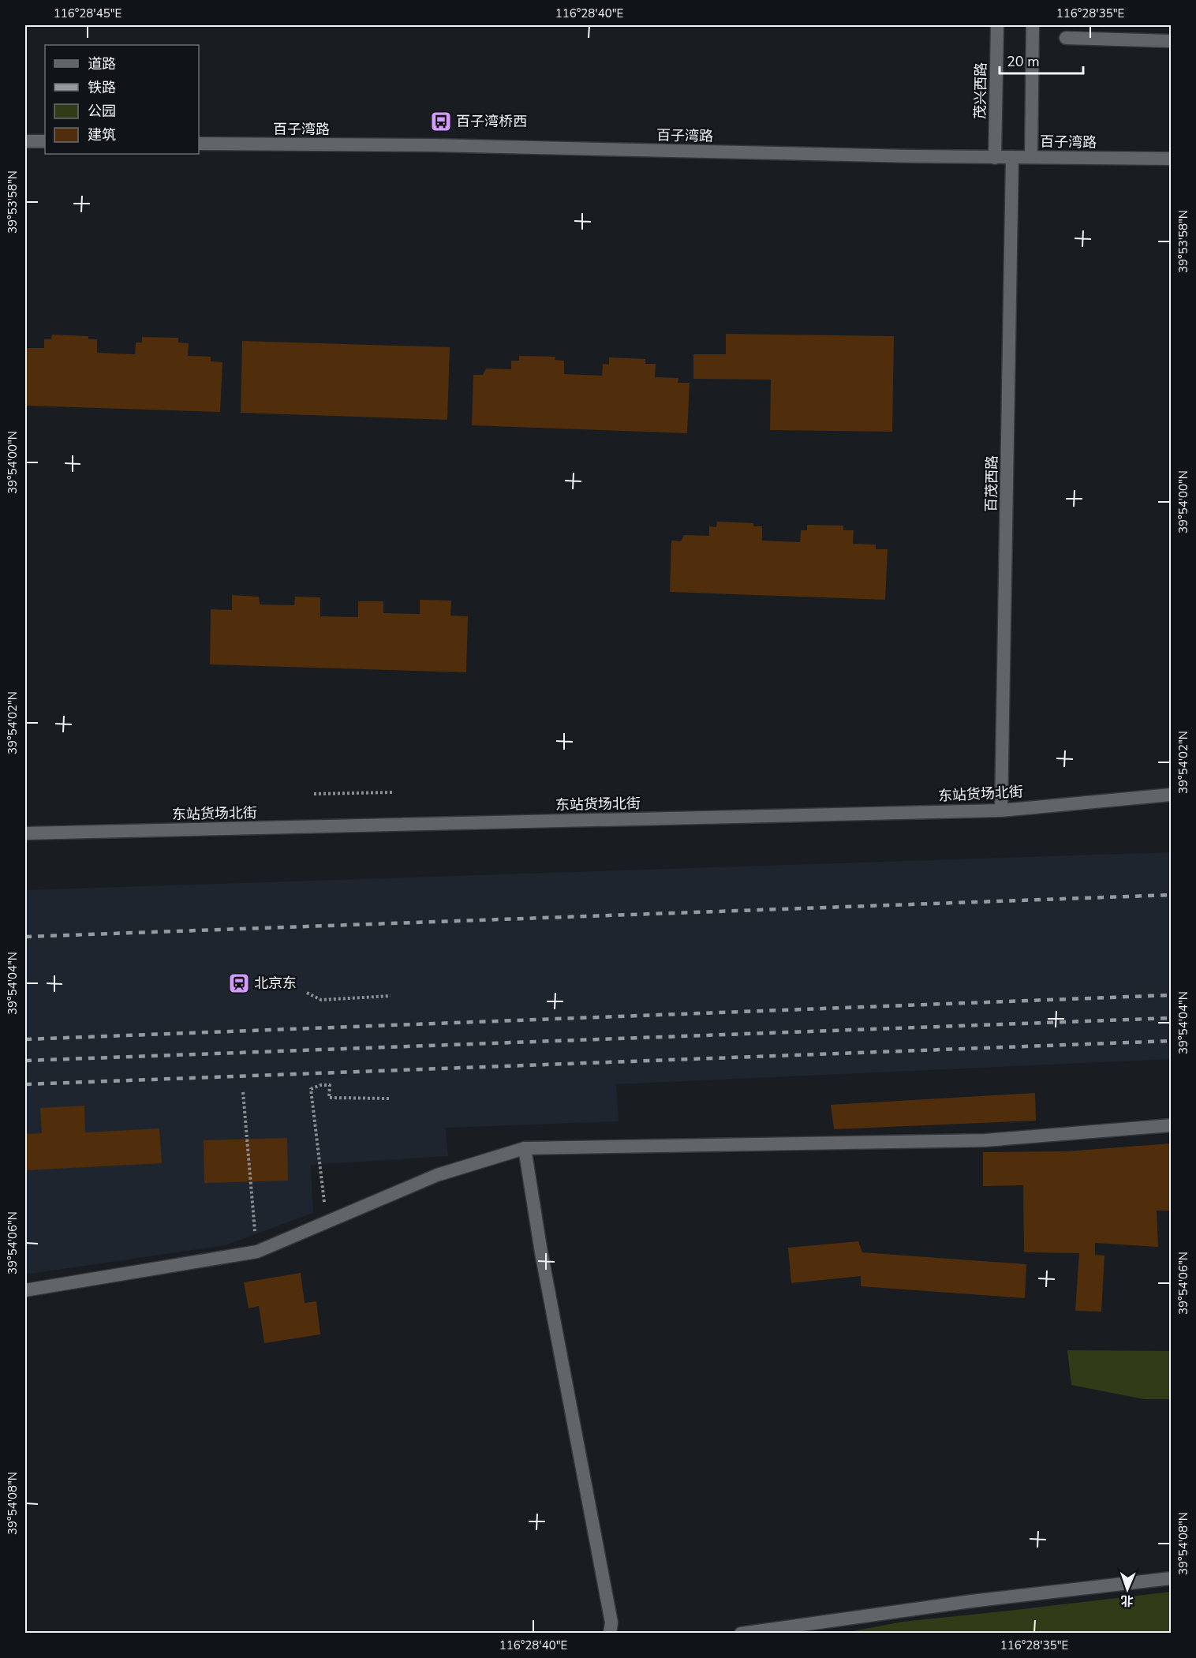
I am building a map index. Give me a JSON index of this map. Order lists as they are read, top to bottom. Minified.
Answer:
{"streets":{"street":["茂兴西路","百子湾路","百茂西路","东站货场北街"]},"crossings":[["茂兴西路","百子湾路"],["百子湾路","百茂西路"],["百茂西路","东站货场北街"]],"places":{"bus stop":["百子湾桥西"],"station":["北京东"]},"legend":["道路","铁路","公园","建筑"],"scale_bar":"20 m","north":"bottom","coordinates":["116°28'45\"E","116°28'40\"E","116°28'35\"E","39°53'58\"N","39°54'00\"N","39°54'02\"N","39°54'04\"N","39°54'06\"N","39°54'08\"N"]}
